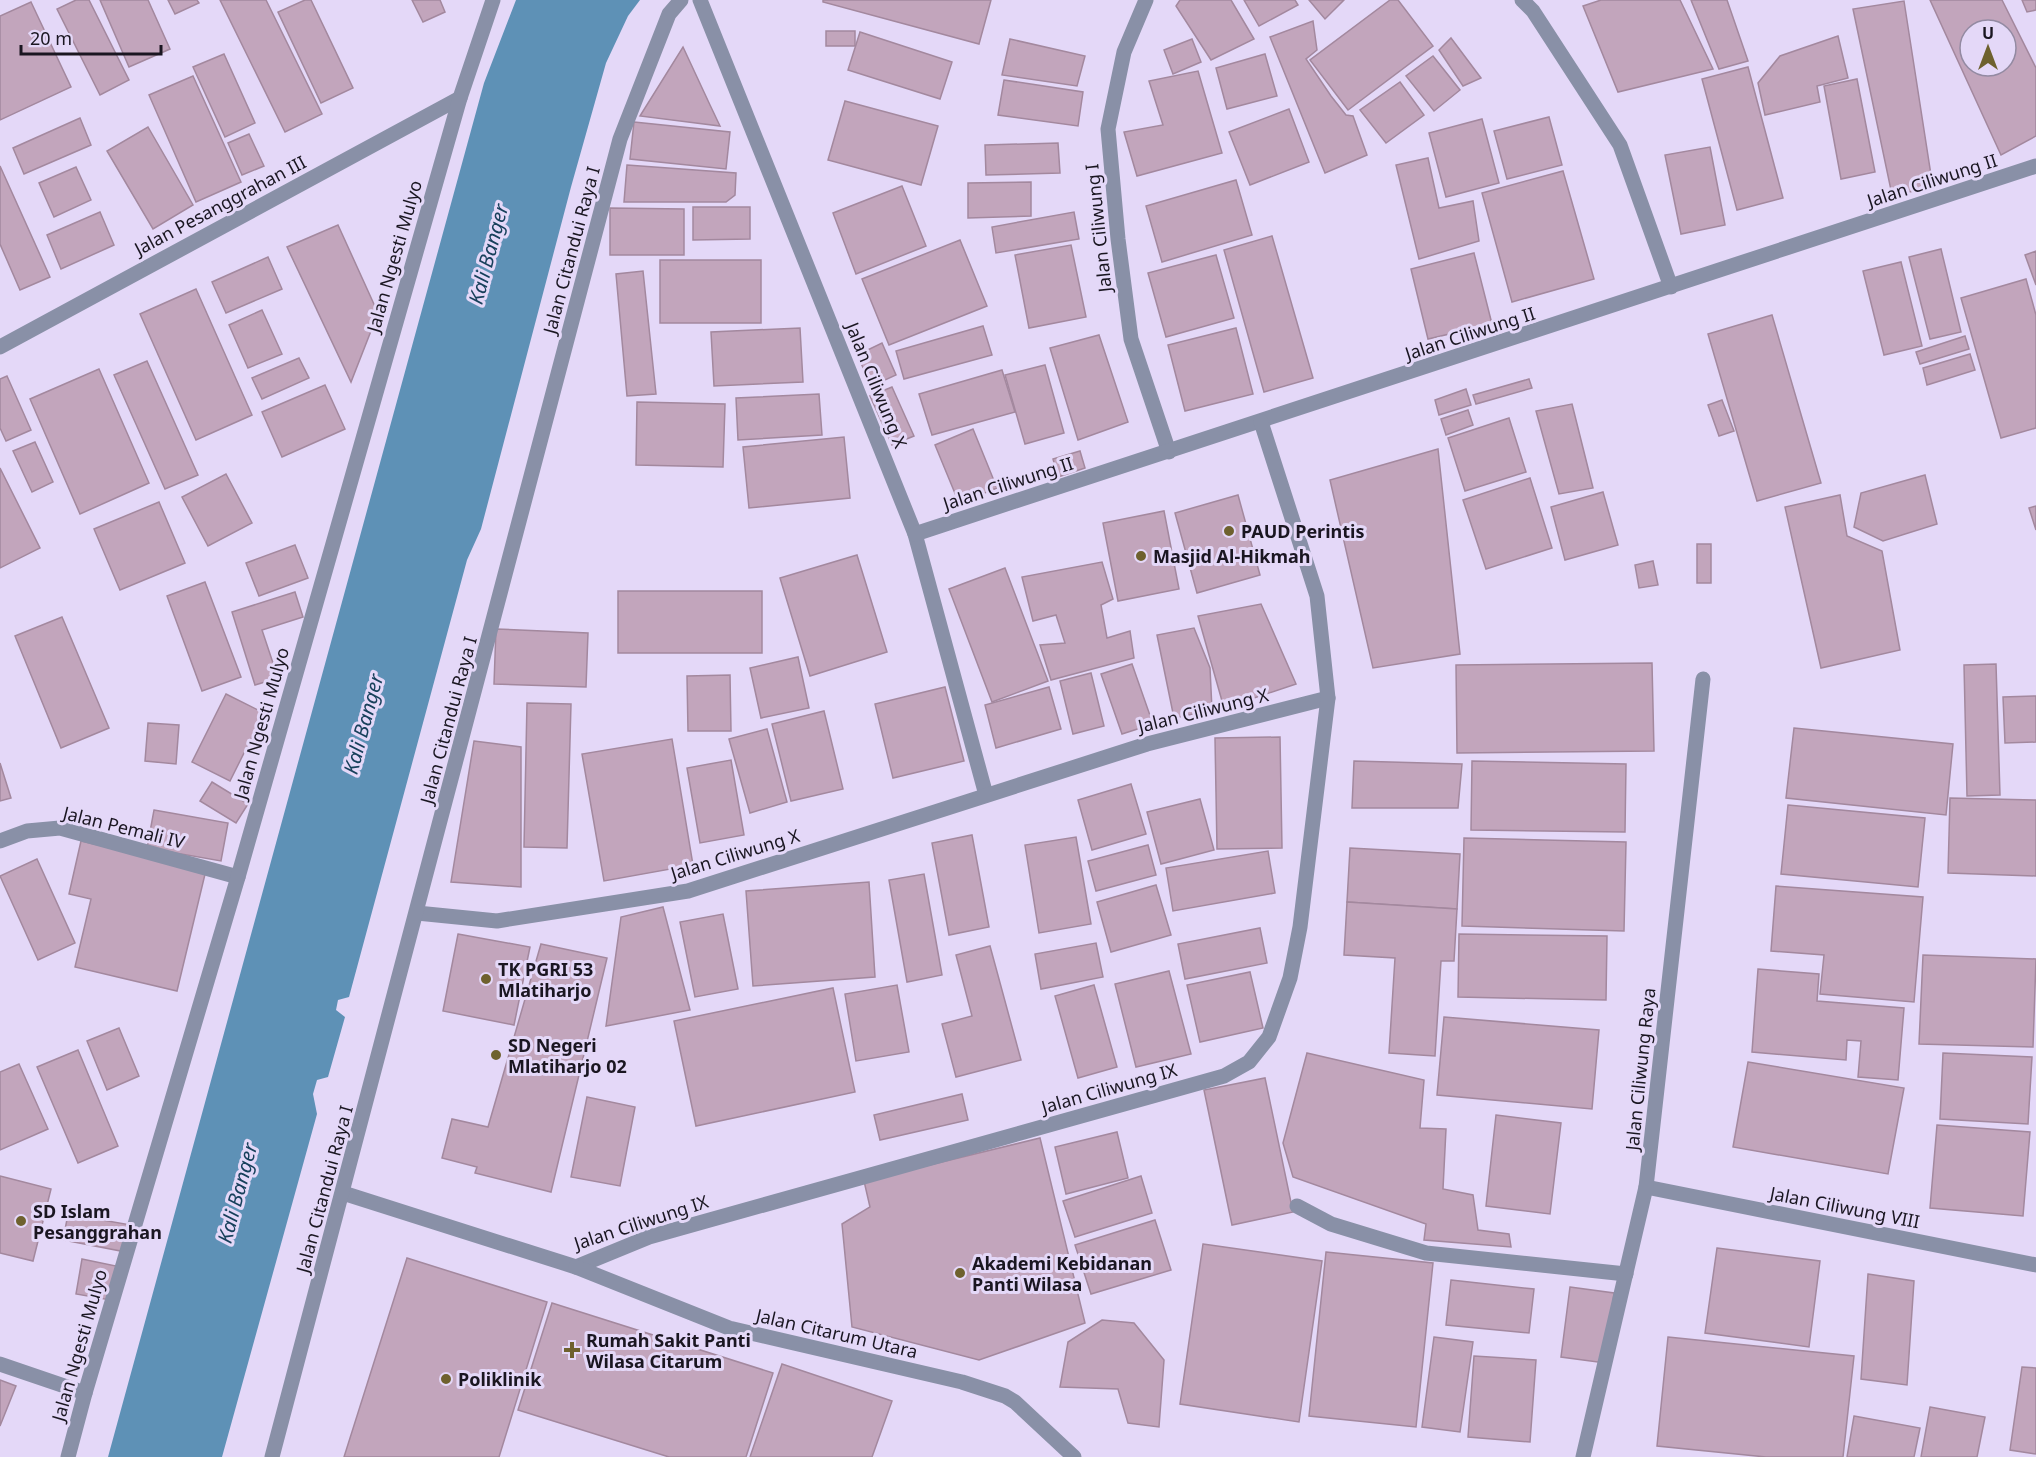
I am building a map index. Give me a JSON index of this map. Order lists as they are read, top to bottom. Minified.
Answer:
{"streets":{"street":["Jalan Ciliwung II","Jalan Pesanggrahan III","Jalan Ciliwung I","Jalan Citandui Raya I","Jalan Ngesti Mulyo","Jalan Ciliwung X","Jalan Pemali IV","Jalan Ciliwung Raya","Jalan Ciliwung IX","Jalan Ciliwung VIII","Jalan Citarum Utara"]},"crossings":[["Jalan Ciliwung II","Jalan Ciliwung I"],["Jalan Ciliwung II","Jalan Ciliwung X"],["Jalan Ciliwung II","Jalan Ciliwung IX"],["Jalan Pesanggrahan III","Jalan Ngesti Mulyo"],["Jalan Citandui Raya I","Jalan Ciliwung X"],["Jalan Citandui Raya I","Jalan Ciliwung IX"],["Jalan Ngesti Mulyo","Jalan Pemali IV"],["Jalan Ciliwung X","Jalan Ciliwung IX"],["Jalan Ciliwung Raya","Jalan Ciliwung VIII"],["Jalan Ciliwung IX","Jalan Citarum Utara"]],"water":["Kali Banger"],"places":{"other":["PAUD Perintis","Masjid Al-Hikmah","TK PGRI 53 Mlatiharjo","SD Negeri Mlatiharjo 02","SD Islam Pesanggrahan","Akademi Kebidanan Panti Wilasa","Poliklinik"],"health":["Rumah Sakit Panti Wilasa Citarum"]},"scale_bar":"20 m","north":"top"}
